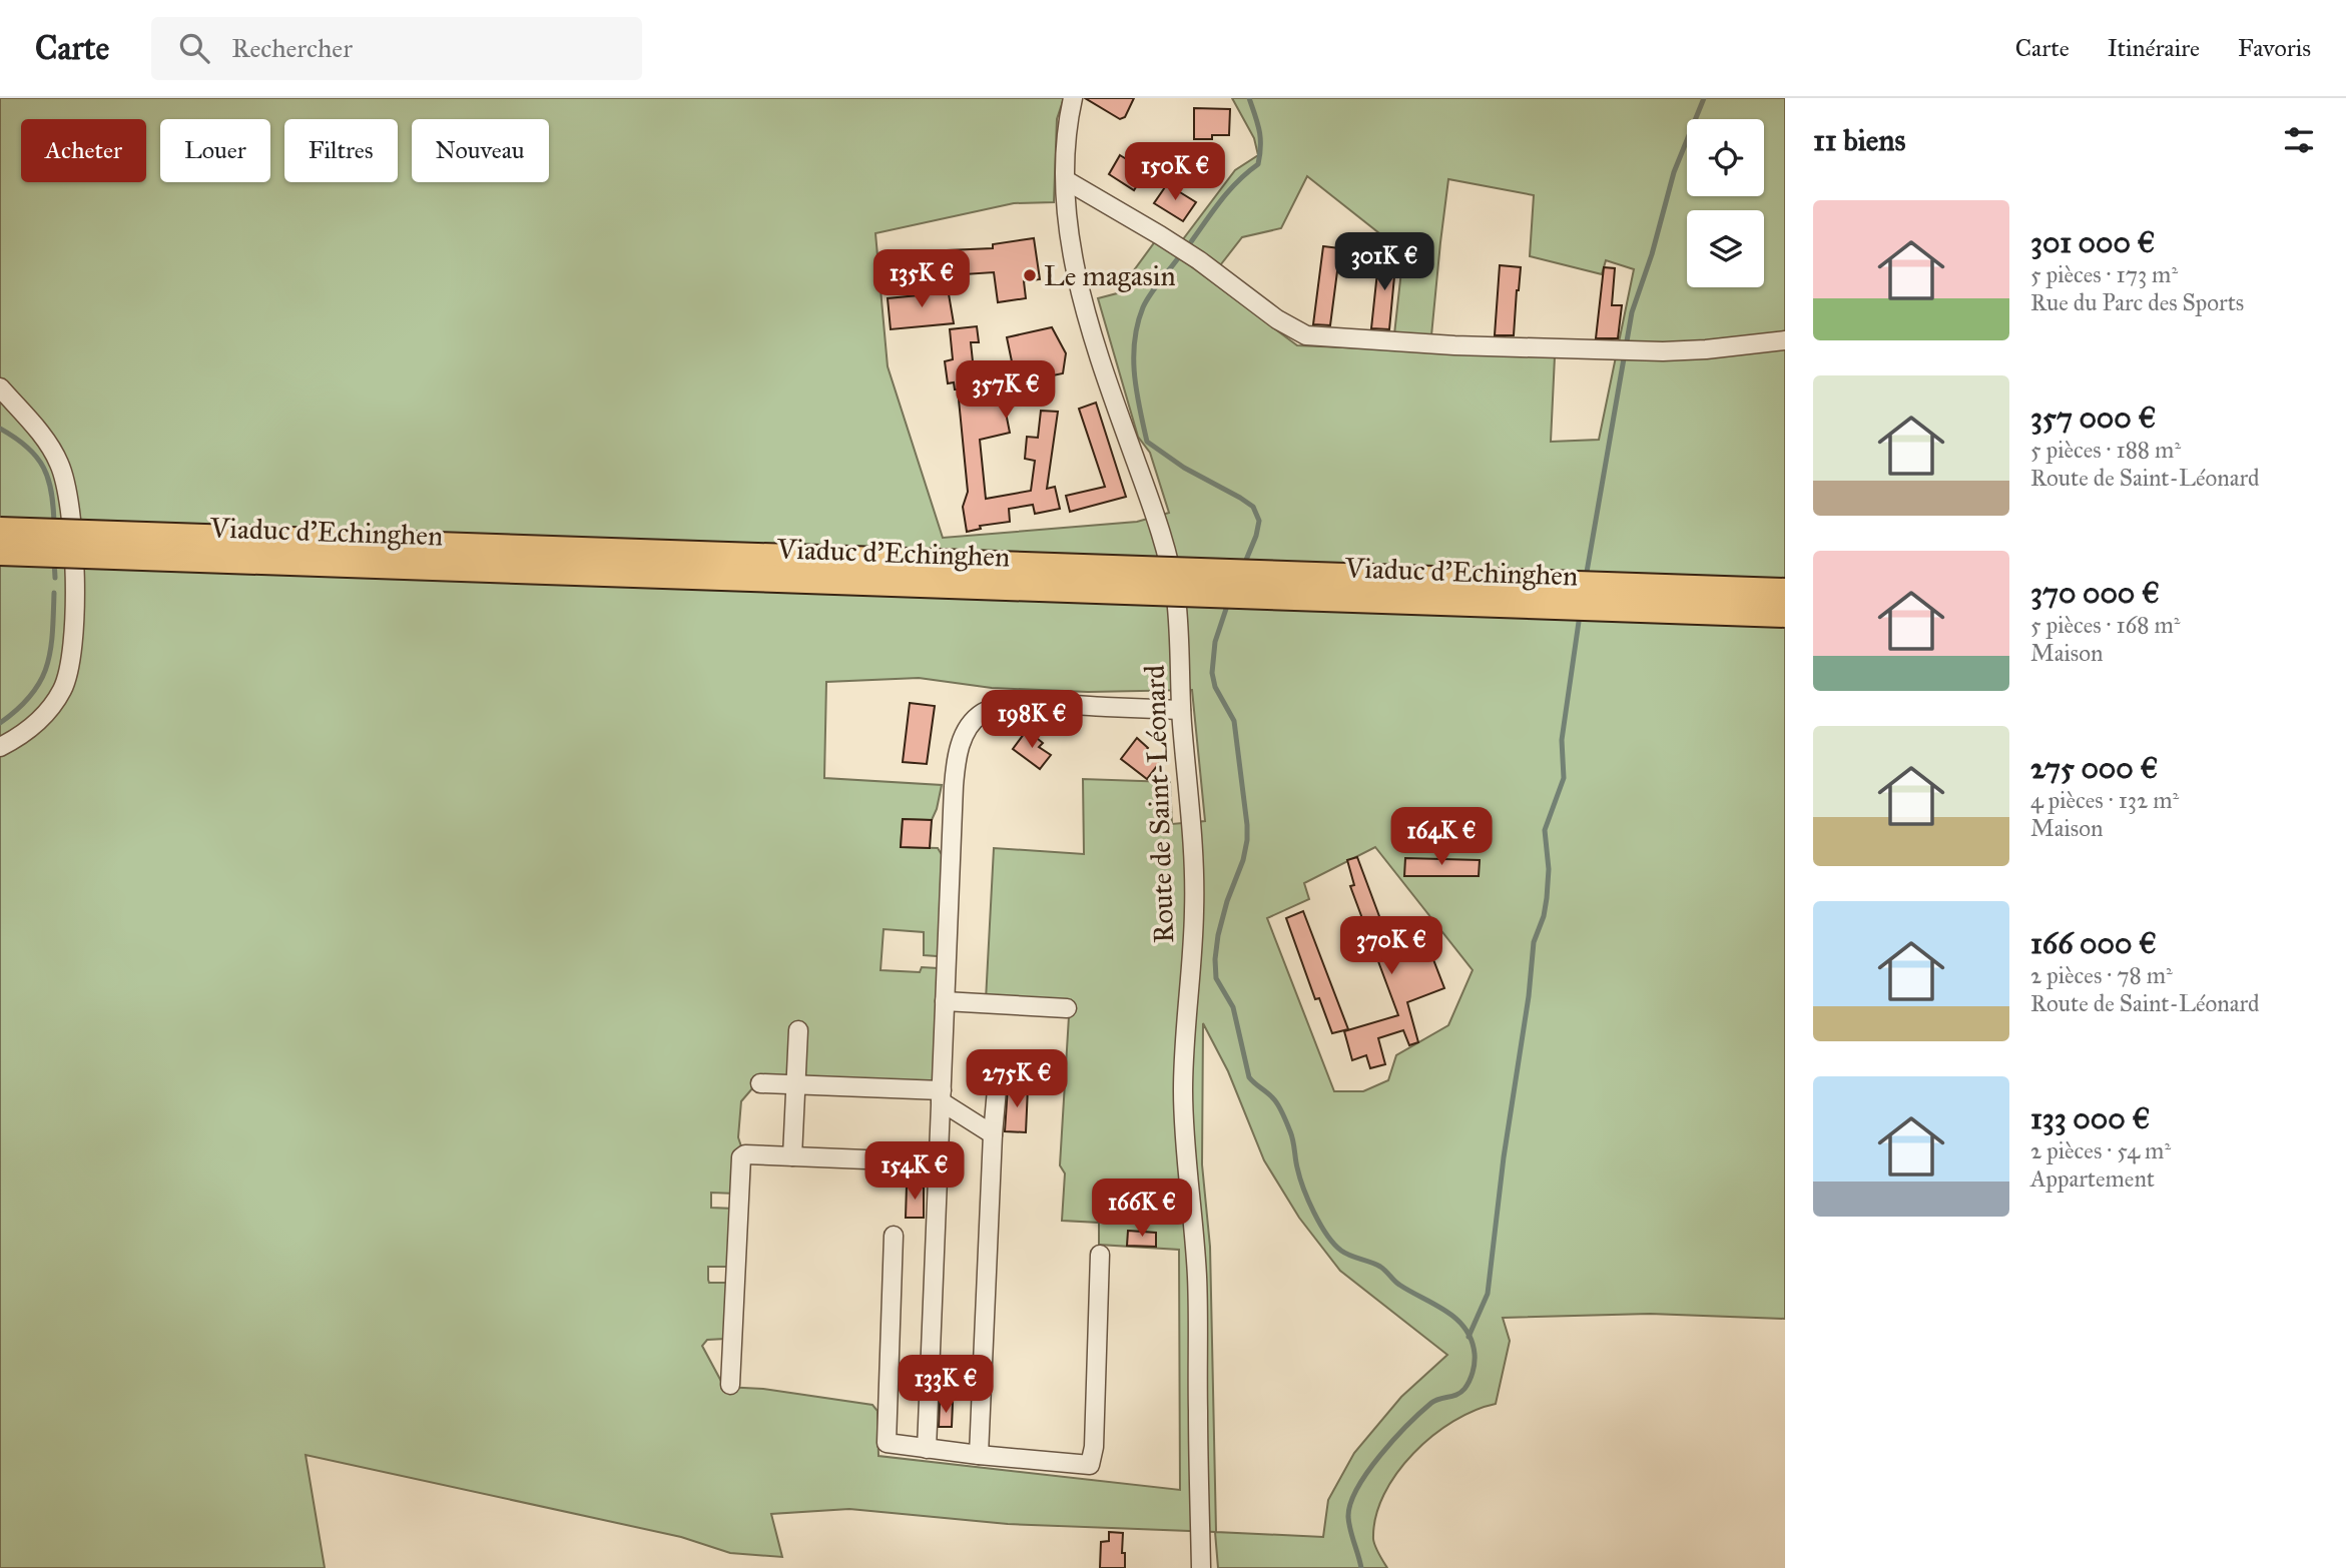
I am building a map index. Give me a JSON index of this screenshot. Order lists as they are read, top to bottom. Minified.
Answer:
{"streets":{"highway":["Viaduc d'Echinghen"],"street":["Route de Saint-Léonard"]},"places":["Le magasin"],"page":{"header":"Carte","search":"Rechercher","nav":["Carte","Itinéraire","Favoris"],"heading":"11 biens","chip":["Acheter","Louer","Filtres","Nouveau"],"price":["150K €","301K €","135K €","357K €","198K €","164K €","370K €","275K €","154K €","166K €","133K €"],"list":[{"name":"301 000 €","note":"5 pièces · 173 m² · Rue du Parc des Sports"},{"name":"357 000 €","note":"5 pièces · 188 m² · Route de Saint-Léonard"},{"name":"370 000 €","note":"5 pièces · 168 m² · Maison"},{"name":"275 000 €","note":"4 pièces · 132 m² · Maison"},{"name":"166 000 €","note":"2 pièces · 78 m² · Route de Saint-Léonard"},{"name":"133 000 €","note":"2 pièces · 54 m² · Appartement"}]}}
